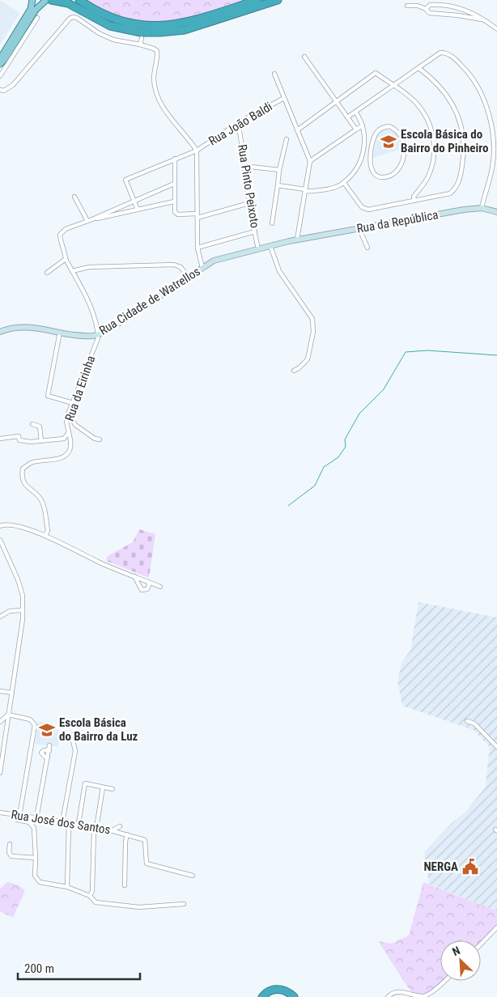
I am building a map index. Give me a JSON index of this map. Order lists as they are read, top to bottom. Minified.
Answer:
{"streets":{"street":["Rua João Baldi","Rua Pinto Peixoto","Rua da República","Rua Cidade de Watrellos","Rua da Eirinha","Rua José dos Santos"]},"crossings":[["Rua João Baldi","Rua Pinto Peixoto"],["Rua Pinto Peixoto","Rua Cidade de Watrellos"],["Rua da República","Rua Cidade de Watrellos"],["Rua Cidade de Watrellos","Rua da Eirinha"]],"places":{"school or university":["Escola Básica do Bairro do Pinheiro","Escola Básica do Bairro da Luz"],"public building":["NERGA"]},"scale_bar":"200 m","north":"top left"}
